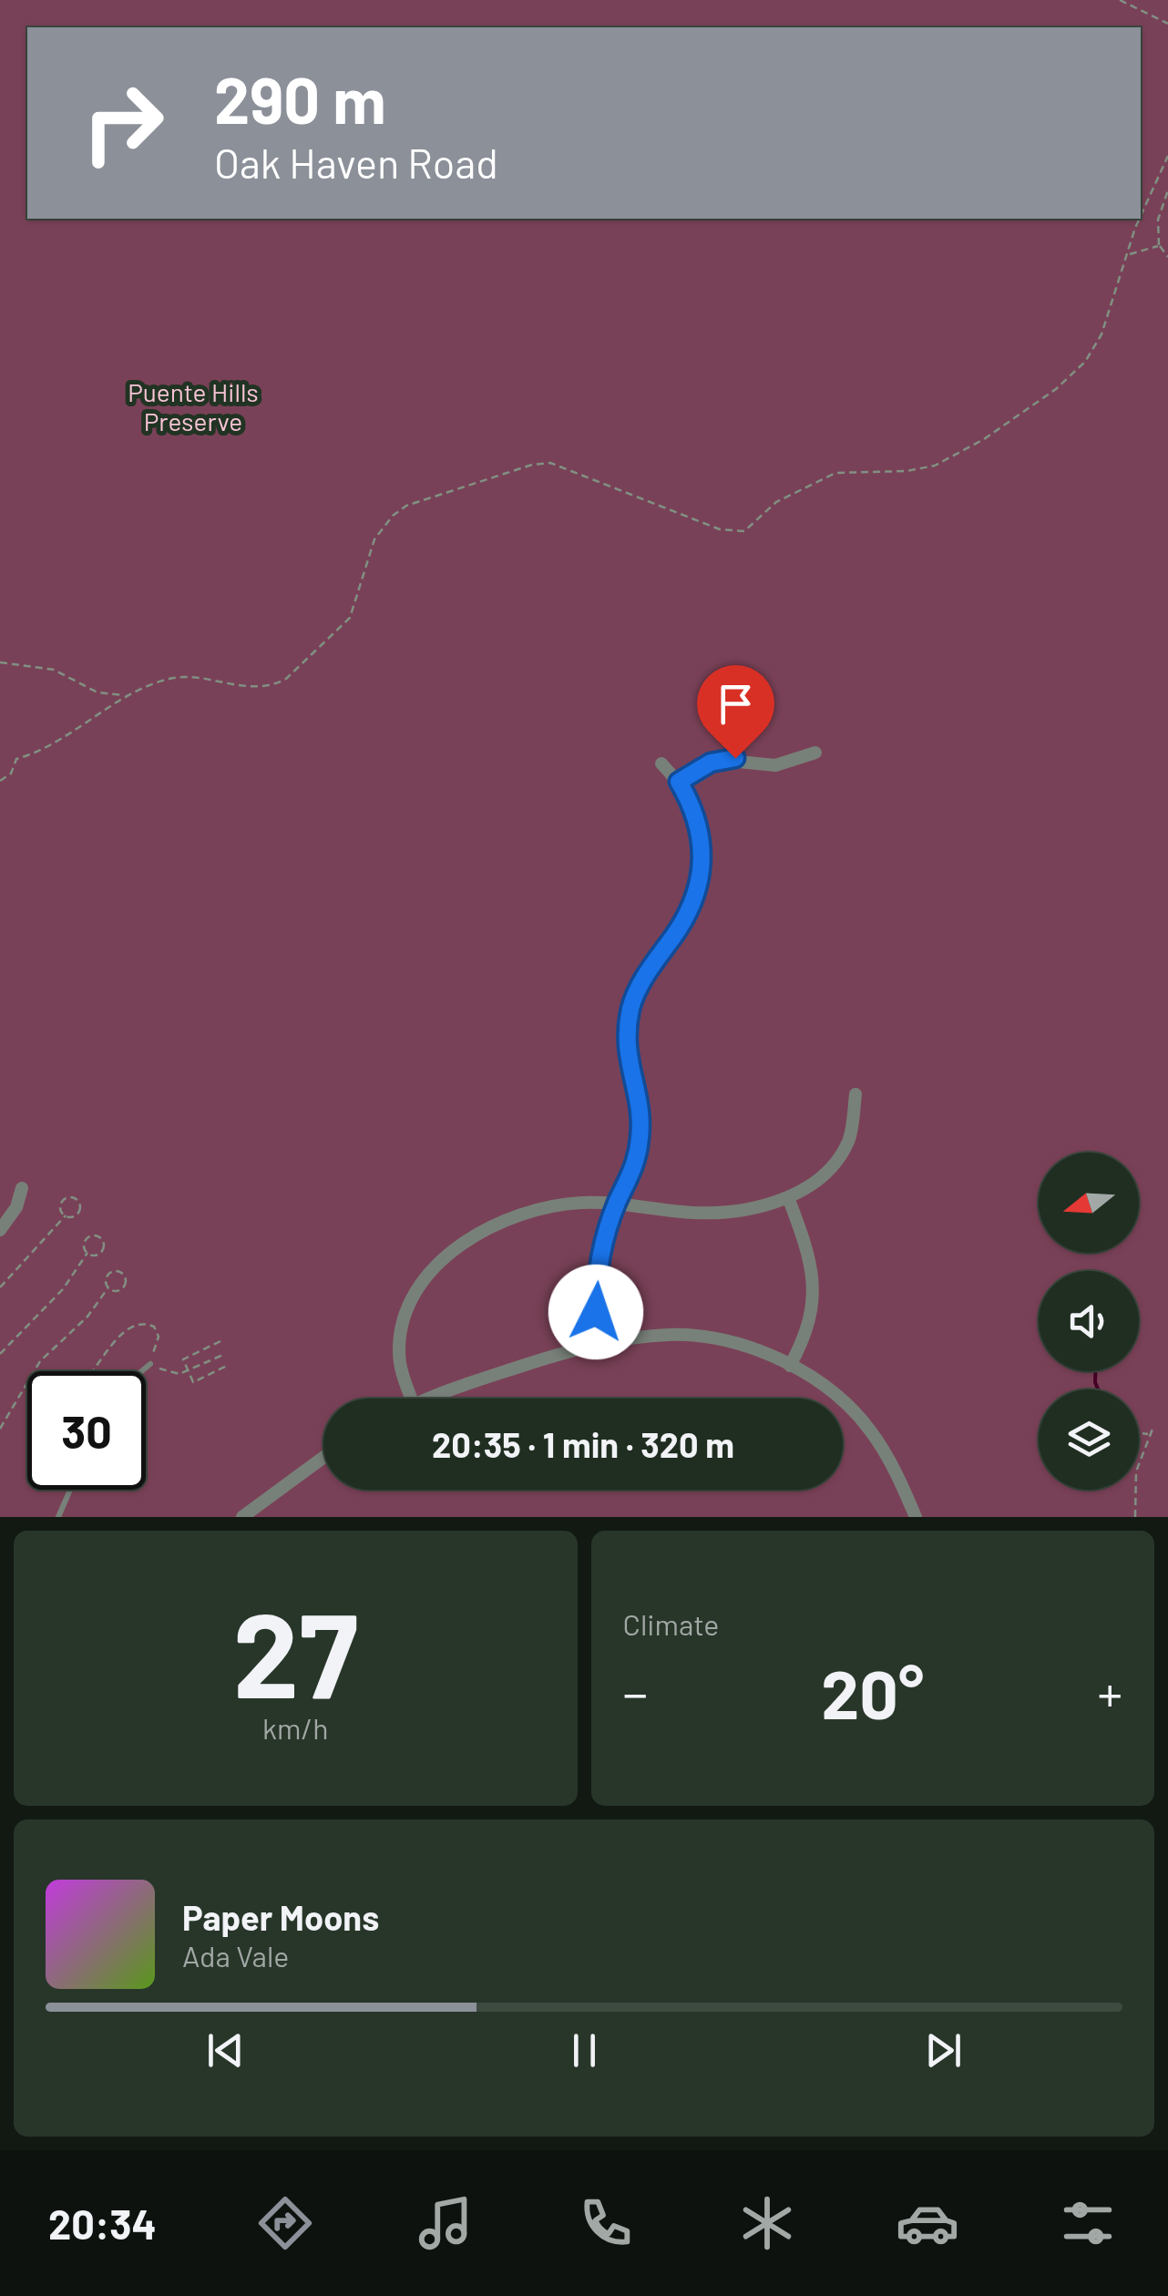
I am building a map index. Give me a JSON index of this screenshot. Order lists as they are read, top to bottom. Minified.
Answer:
{"parks":["Puente Hills Preserve"],"north":"left","page":{"turn":["290 m","Oak Haven Road"],"limit":"30","trip":"20:35 · 1 min · 320 m","tile":[["27","km/h"],"Climate"],"heat":["−","20°","+"],"song":["Paper Moons","Ada Vale"],"tabs":"20:34"}}
